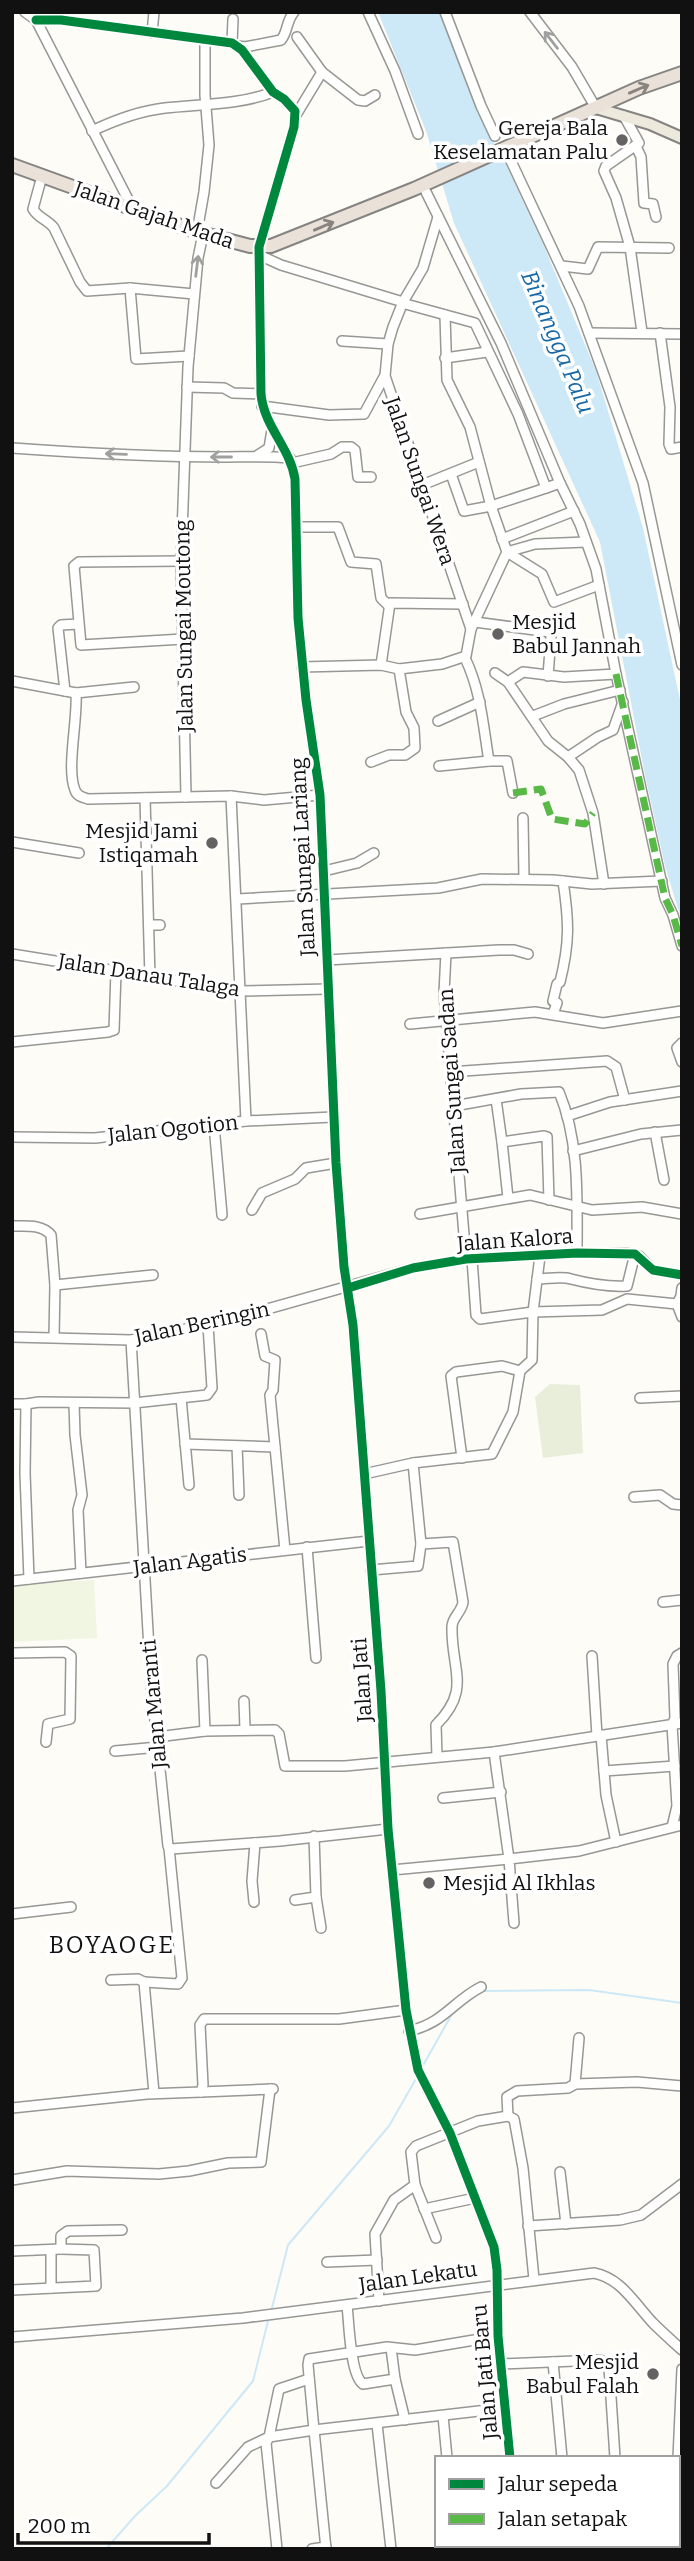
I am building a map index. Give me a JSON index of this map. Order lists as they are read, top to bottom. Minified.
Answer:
{"streets":{"highway":["Jalan Gajah Mada"],"street":["Jalan Sungai Wera","Jalan Sungai Moutong","Jalan Sungai Lariang","Jalan Danau Talaga","Jalan Sungai Sadan","Jalan Ogotion","Jalan Kalora","Jalan Beringin","Jalan Agatis","Jalan Jati","Jalan Maranti","Jalan Lekatu","Jalan Jati Baru"]},"crossings":[["Jalan Gajah Mada","Jalan Sungai Moutong"],["Jalan Gajah Mada","Jalan Sungai Lariang"],["Jalan Sungai Lariang","Jalan Danau Talaga"],["Jalan Sungai Lariang","Jalan Ogotion"],["Jalan Sungai Lariang","Jalan Kalora"],["Jalan Sungai Lariang","Jalan Beringin"],["Jalan Sungai Lariang","Jalan Jati"],["Jalan Sungai Sadan","Jalan Kalora"],["Jalan Kalora","Jalan Beringin"],["Jalan Kalora","Jalan Jati"],["Jalan Beringin","Jalan Jati"],["Jalan Beringin","Jalan Maranti"],["Jalan Agatis","Jalan Jati"],["Jalan Agatis","Jalan Maranti"],["Jalan Lekatu","Jalan Jati Baru"]],"one_way":["Jalan Gajah Mada"],"districts":["BOYAOGE"],"water":["Binangga Palu"],"places":["Gereja Bala Keselamatan Palu","Mesjid Babul Jannah","Mesjid Jami Istiqamah","Mesjid Al Ikhlas","Mesjid Babul Falah"],"legend":["Jalur sepeda","Jalan setapak"],"scale_bar":"200 m"}
